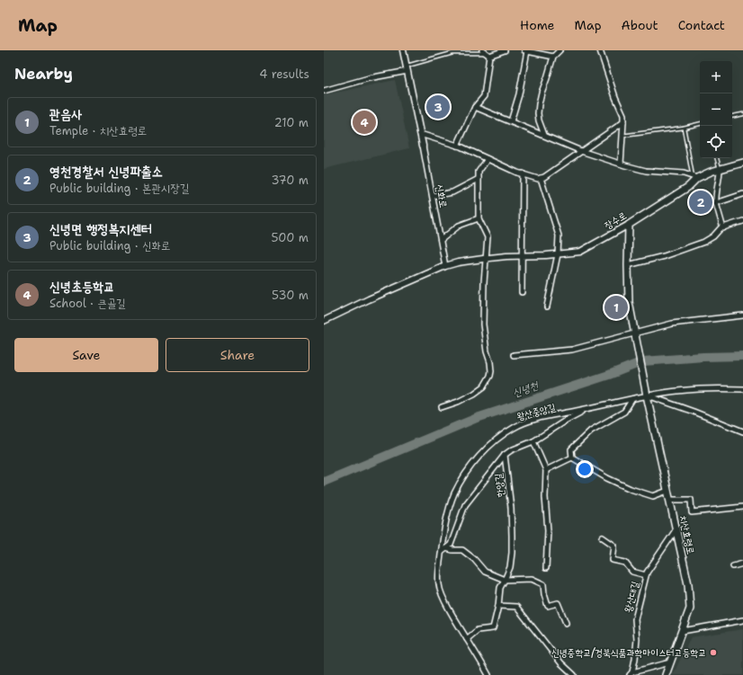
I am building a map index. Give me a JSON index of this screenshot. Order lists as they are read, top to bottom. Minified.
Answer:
{"streets":{"main road":["장수로","치산효령로"],"street":["신화로","왕산중앙길","한양길","왕산대길"]},"crossings":[["신화로","장수로"],["왕산중앙길","한양길"],["왕산중앙길","치산효령로"],["치산효령로","왕산대길"]],"water":["신녕천"],"places":["신녕중학교/경북식품과학마이스터고등학교"],"page":{"header":"Map","nav":["Home","Map","About","Contact"],"heading":["Nearby","4 results"],"map_buttons":["+","−"],"pins":["3","4","2","1"],"list":[{"mark":"1","name":"관음사","note":"Temple · 치산효령로","value":"210 m"},{"mark":"2","name":"영천경찰서 신녕파출소","note":"Public building · 본관시장길","value":"370 m"},{"mark":"3","name":"신녕면 행정복지센터","note":"Public building · 신화로","value":"500 m"},{"mark":"4","name":"신녕초등학교","note":"School · 큰골길","value":"530 m"}],"buttons":["Save","Share"]}}
